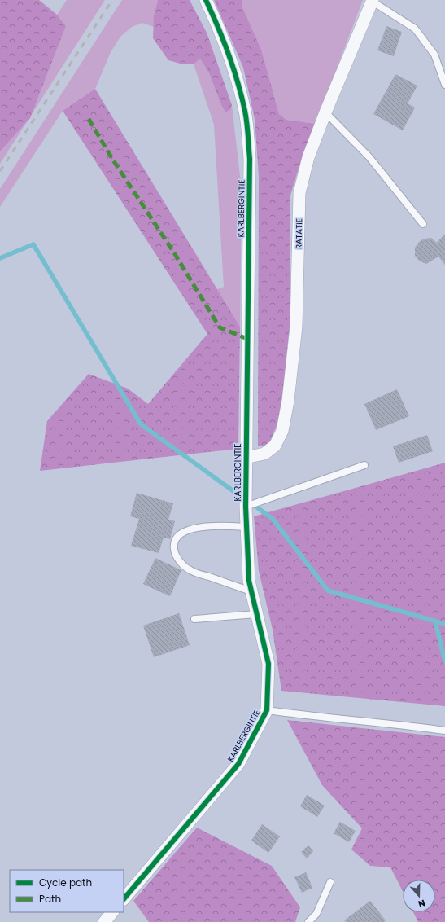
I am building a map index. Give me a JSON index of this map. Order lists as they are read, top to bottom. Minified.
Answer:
{"streets":{"street":["KARLBERGINTIE","RATATIE"]},"crossings":[["KARLBERGINTIE","RATATIE"]],"legend":["Cycle path","Path"],"north":"bottom"}
